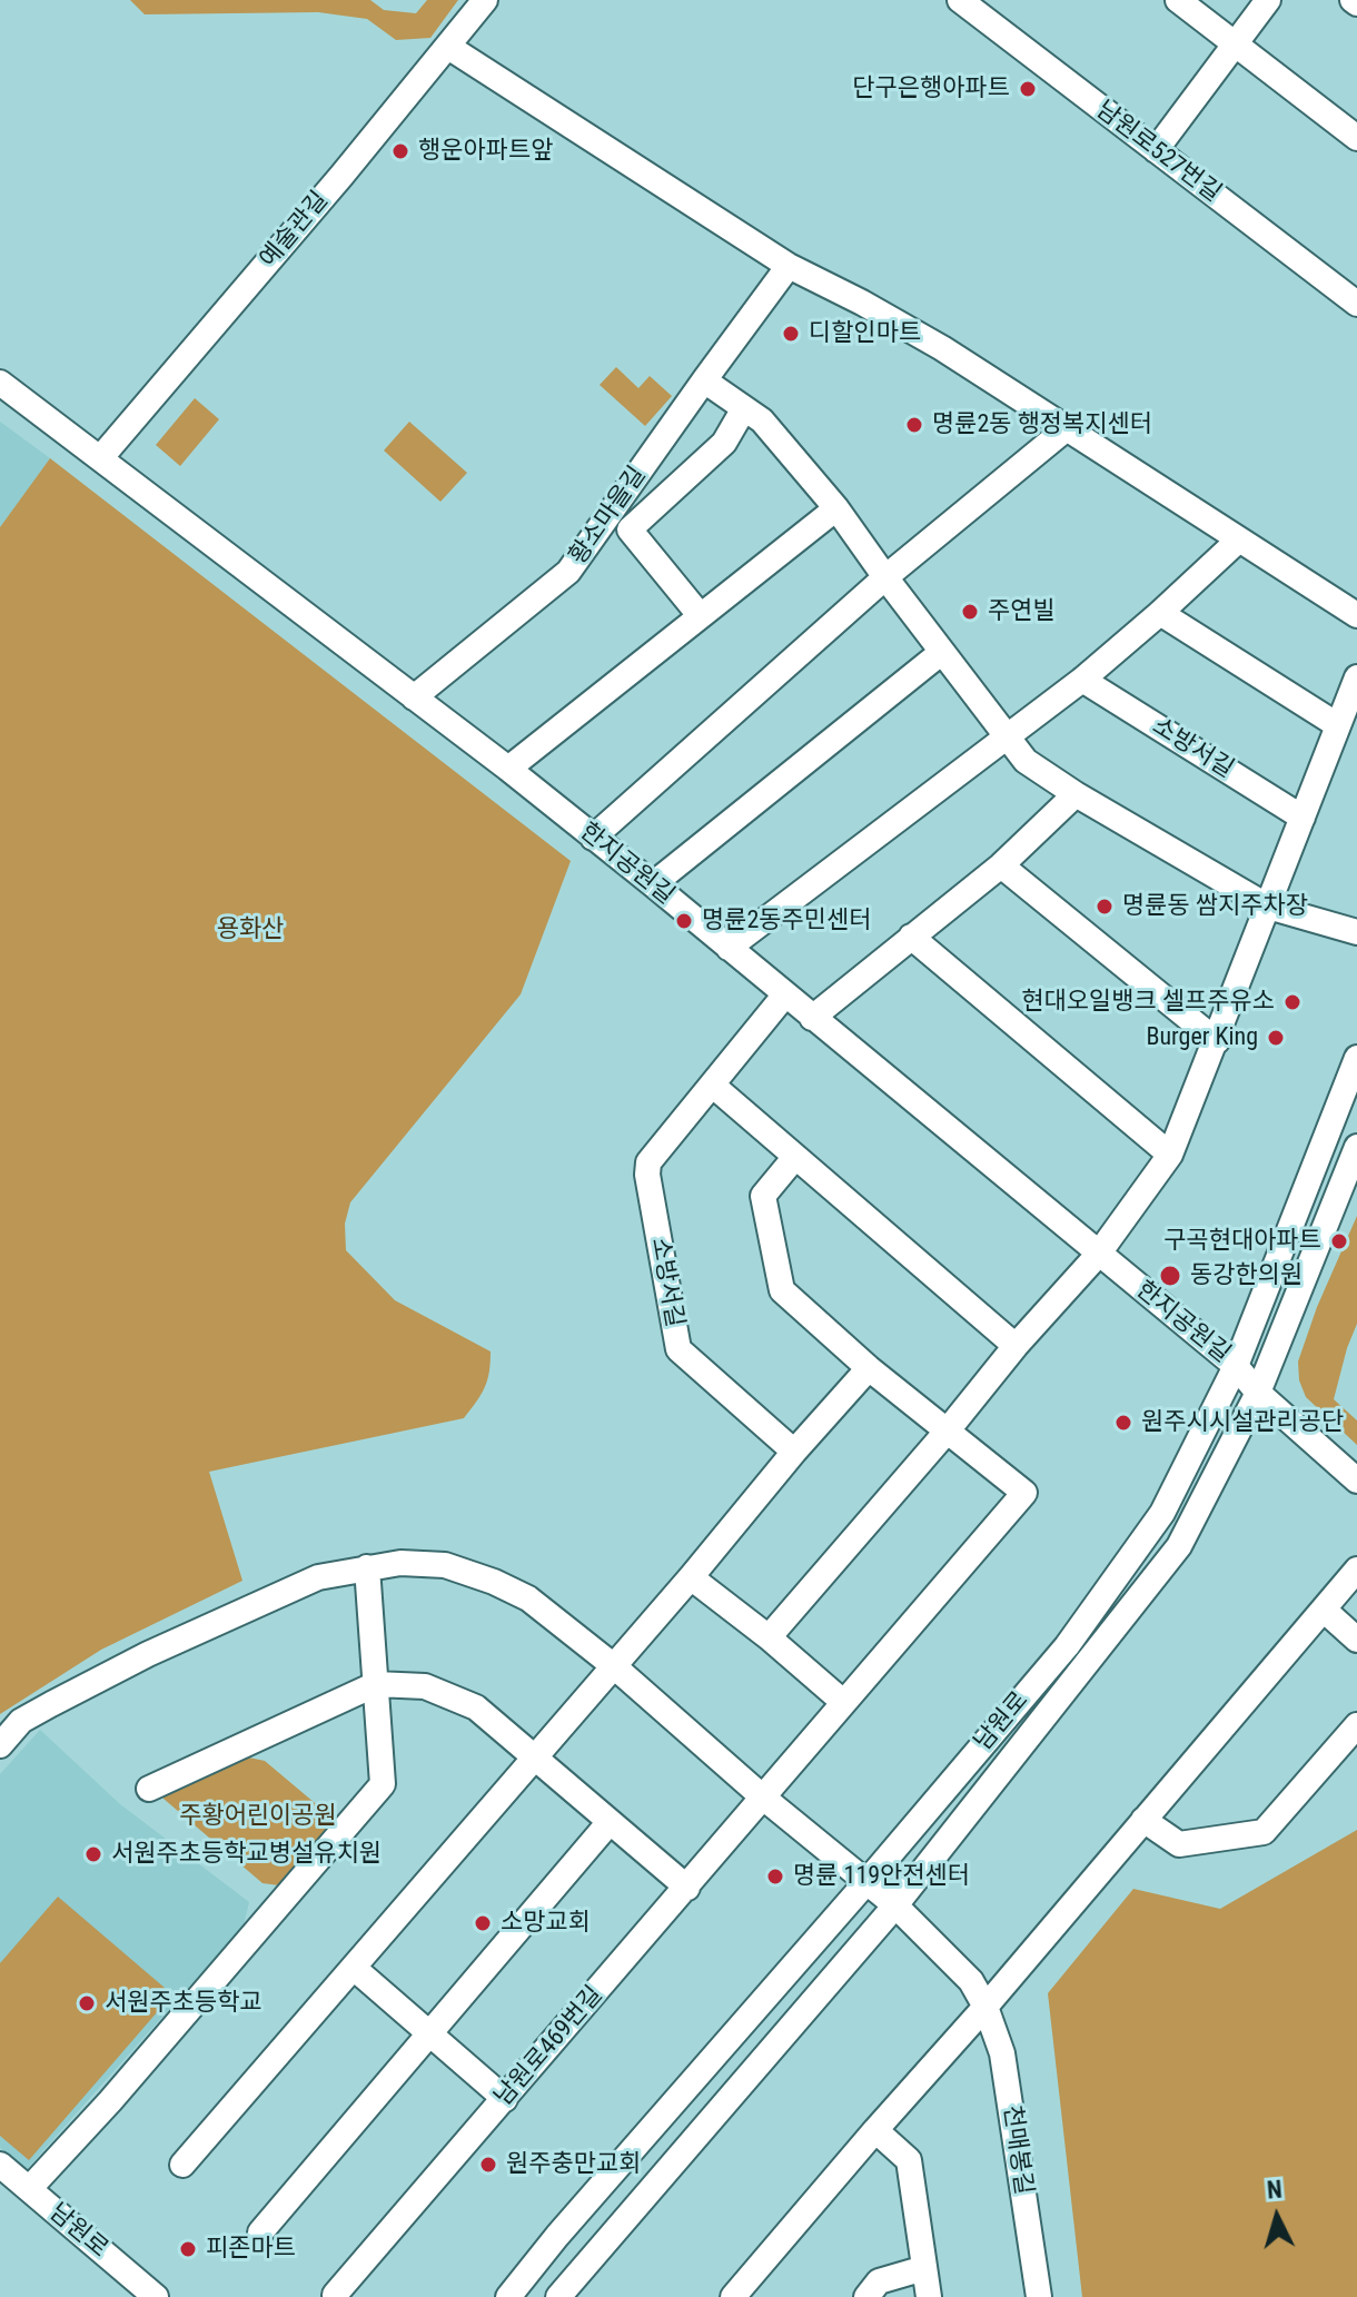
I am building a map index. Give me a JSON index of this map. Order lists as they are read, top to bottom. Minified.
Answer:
{"streets":{"street":["남원로527번길","예술관길","황소마을길","소방서길","한지공원길","남원로","남원로469번길","천매봉길"]},"crossings":[["예술관길","한지공원길"],["황소마을길","한지공원길"],["소방서길","한지공원길"],["한지공원길","남원로"],["남원로","천매봉길"]],"parks":["용화산","주황어린이공원"],"places":["단구은행아파트","행운아파트앞","디할인마트","명륜2동 행정복지센터","주연빌","명륜동 쌈지주차장","명륜2동주민센터","현대오일뱅크 셀프주유소","Burger King","구곡현대아파트","동강한의원","원주시시설관리공단","서원주초등학교병설유치원","명륜 119안전센터","소망교회","서원주초등학교","원주충만교회","피존마트"],"north":"top"}
